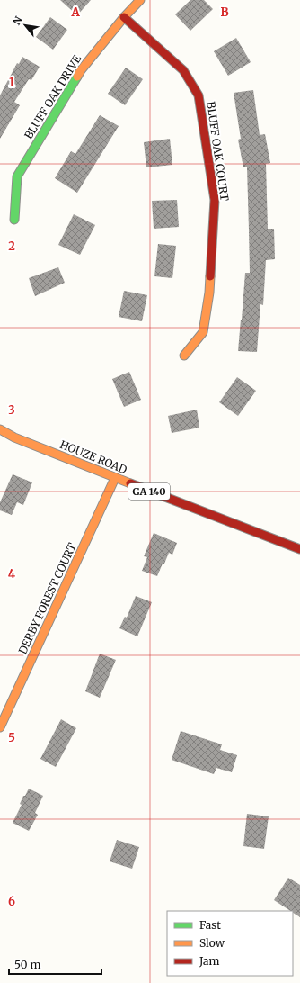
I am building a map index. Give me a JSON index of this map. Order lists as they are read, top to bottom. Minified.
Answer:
{"streets":{"street":["BLUFF OAK DRIVE","BLUFF OAK COURT","HOUZE ROAD","GA 140","DERBY FOREST COURT"]},"crossings":[["BLUFF OAK DRIVE","BLUFF OAK COURT"],["HOUZE ROAD","DERBY FOREST COURT"]],"legend":["Fast","Slow","Jam"],"scale_bar":"50 m","north":"top left","grid":{"columns":["A","B"],"rows":["1","2","3","4","5","6"]}}
